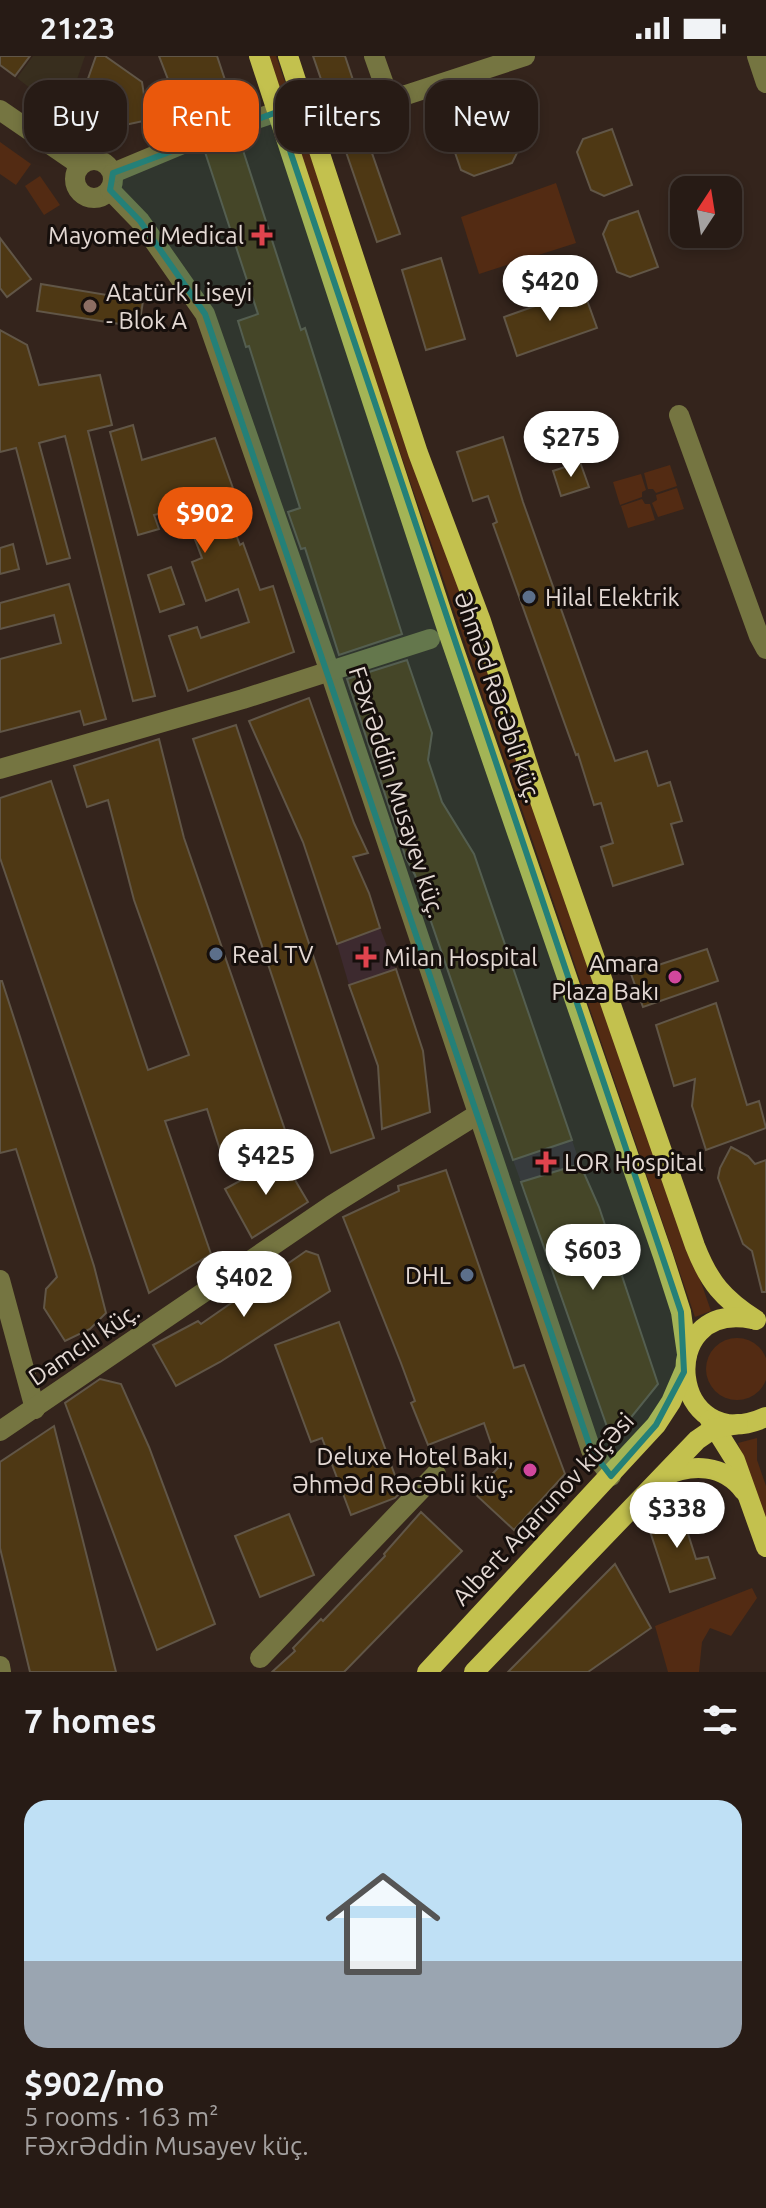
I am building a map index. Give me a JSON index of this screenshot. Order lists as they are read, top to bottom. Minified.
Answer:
{"streets":{"main road":["Əhməd Rəcəbli küç.","Albert Aqarunov küçəsi"],"street":["Fəxrəddin Musayev küç.","Damcılı küç."]},"crossings":[["Əhməd Rəcəbli küç.","Albert Aqarunov küçəsi"],["Fəxrəddin Musayev küç.","Damcılı küç."],["Fəxrəddin Musayev küç.","Albert Aqarunov küçəsi"]],"places":{"health":["Mayomed Medical","Milan Hospital","LOR Hospital"],"other":["Atatürk Liseyi - Blok A","Hilal Elektrik","Real TV","Amara Plaza Bakı","DHL","Deluxe Hotel Bakı, Əhməd Rəcəbli küç."]},"north":"top","page":{"status":"21:23","chip":["Buy","Rent","Filters","New"],"price":["$420","$275","$902","$425","$603","$402","$338"],"heading":"7 homes","list":[{"name":"$902/mo","note":"5 rooms · 163 m² · Fəxrəddin Musayev küç."}]}}
